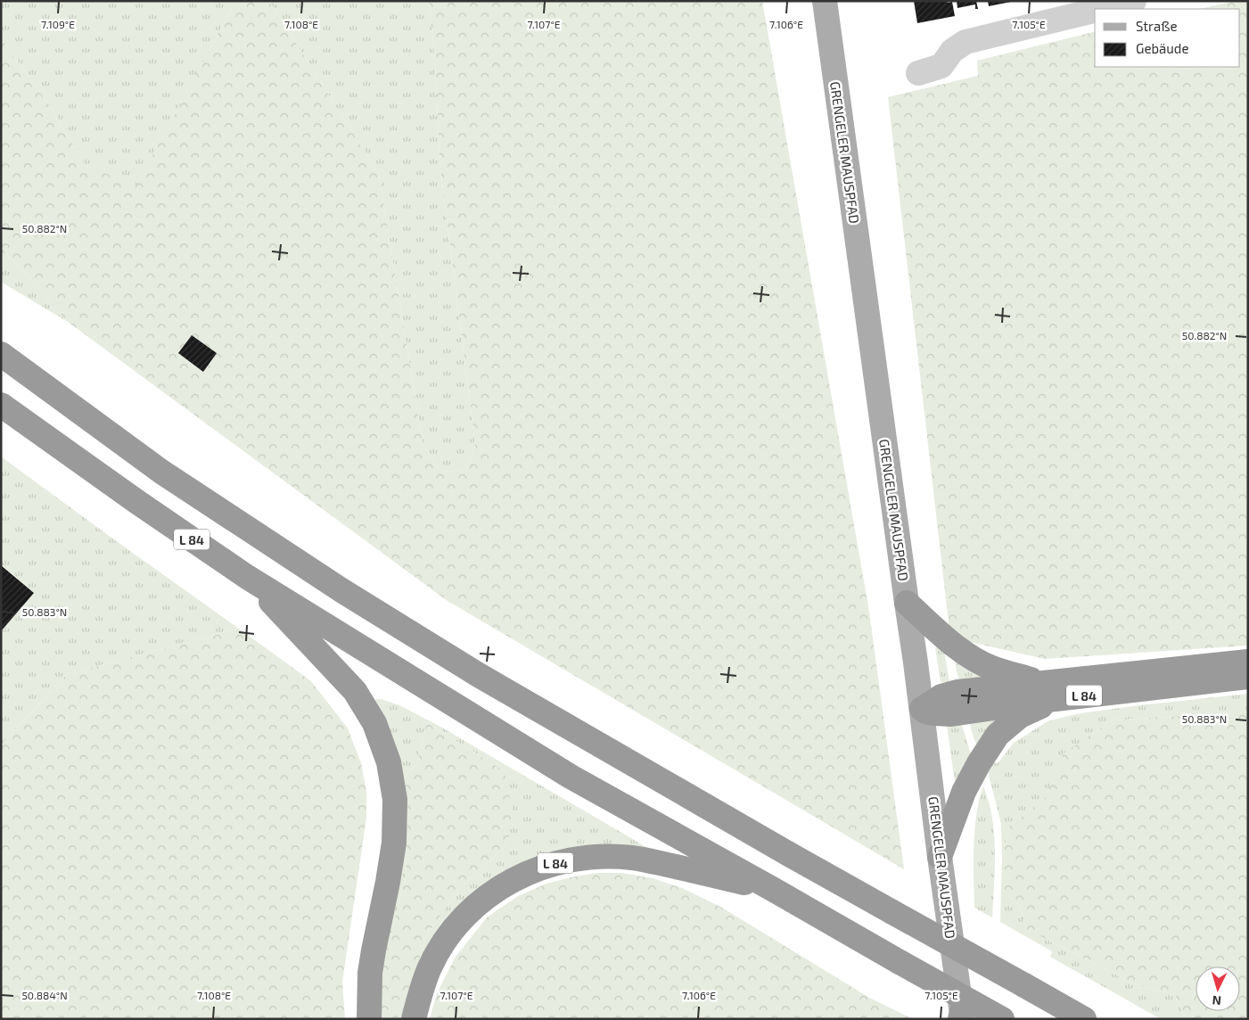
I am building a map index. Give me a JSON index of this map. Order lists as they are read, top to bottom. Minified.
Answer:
{"streets":{"highway":["L 84"],"main road":["GRENGELER MAUSPFAD"]},"crossings":[["GRENGELER MAUSPFAD","L 84"]],"legend":["Straße","Gebäude"],"north":"bottom","coordinates":["7.109°E","7.108°E","7.107°E","7.106°E","7.105°E","50.882°N","50.883°N","50.884°N"]}
